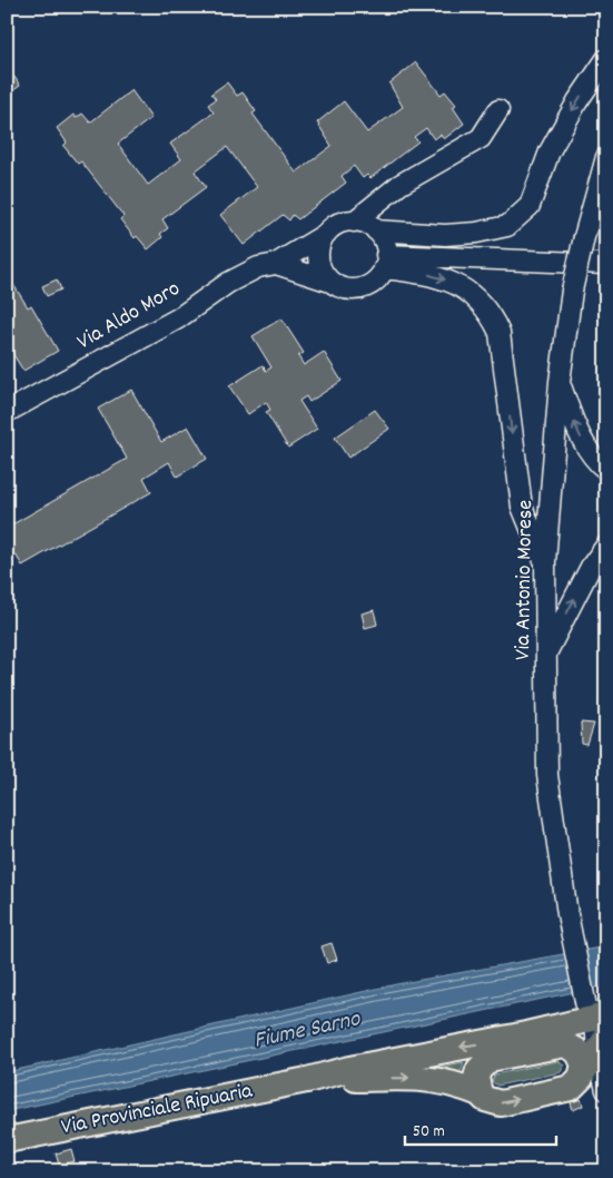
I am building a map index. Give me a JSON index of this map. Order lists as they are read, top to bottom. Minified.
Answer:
{"streets":{"main road":["Via Provinciale Ripuaria"],"street":["Via Aldo Moro","Via Antonio Morese"]},"crossings":[["Via Antonio Morese","Via Provinciale Ripuaria"]],"water":["Fiume Sarno"],"scale_bar":"50 m"}
